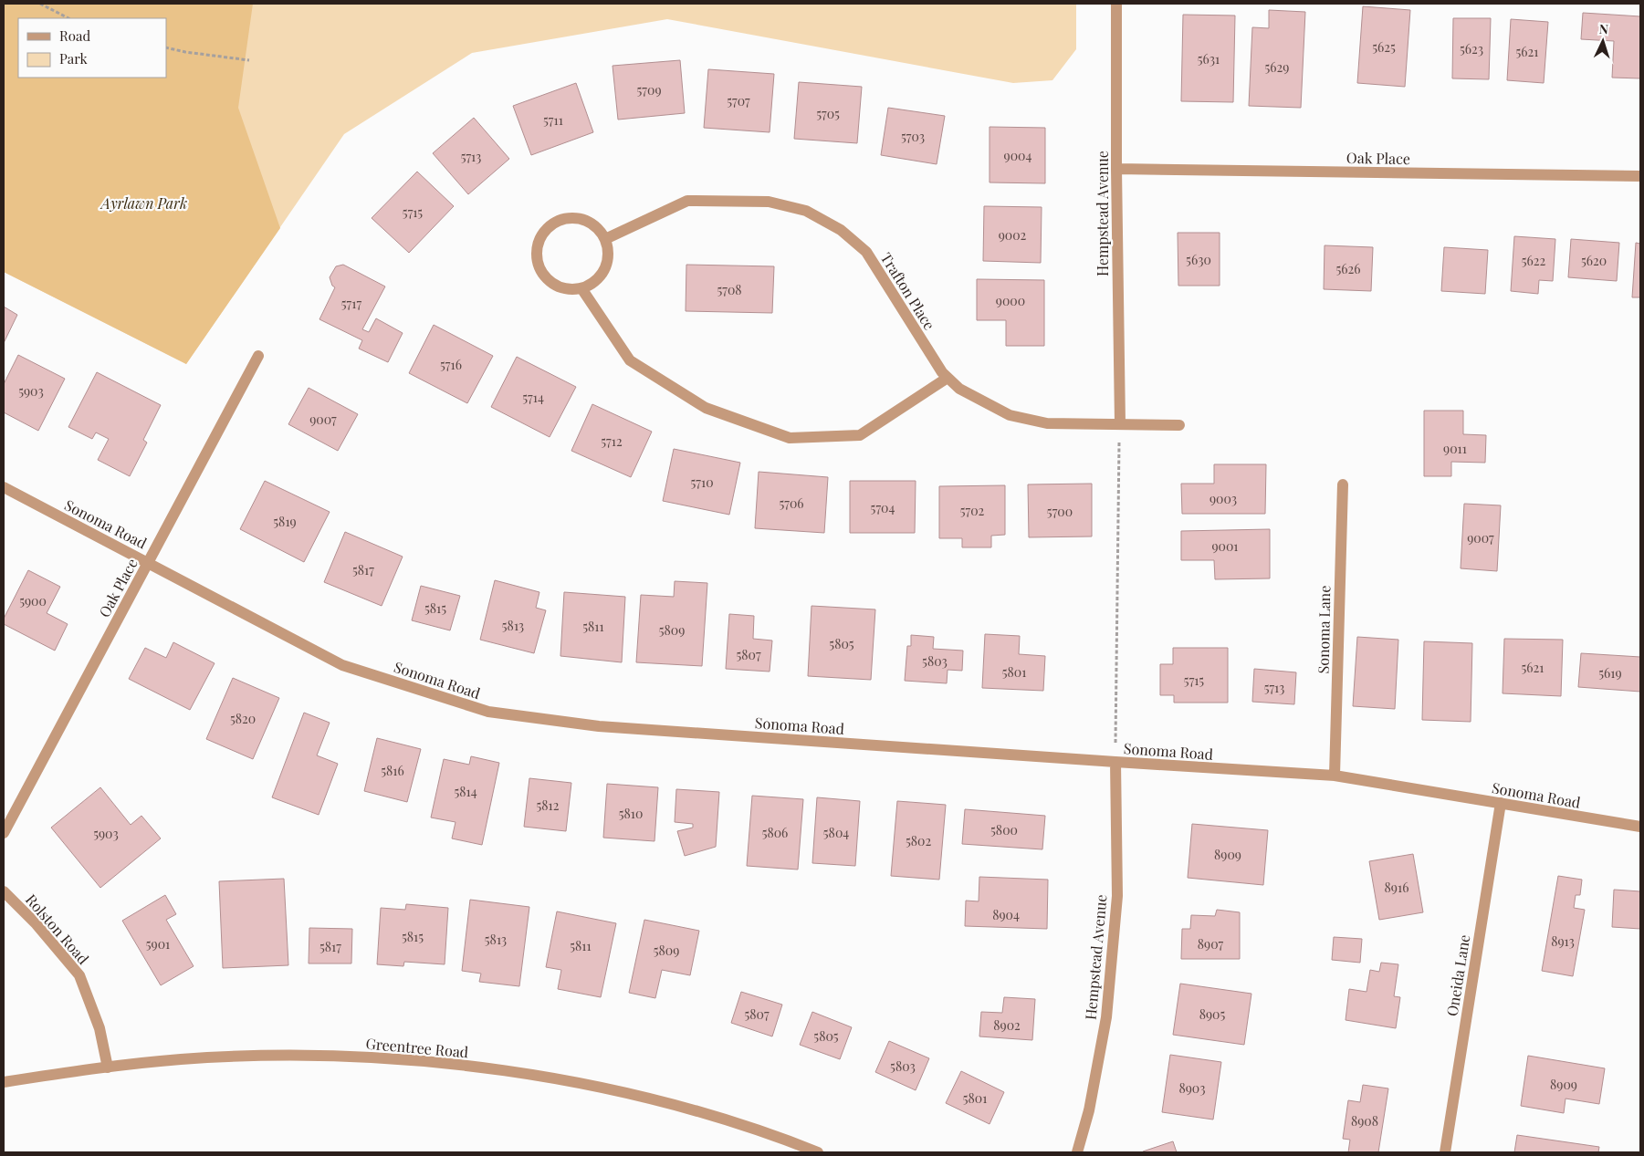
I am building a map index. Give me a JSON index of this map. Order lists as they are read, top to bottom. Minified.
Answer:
{"streets":{"street":["Oak Place","Hempstead Avenue","Trafton Place","Sonoma Road","Sonoma Lane","Rolston Road","Oneida Lane","Greentree Road"]},"crossings":[["Oak Place","Hempstead Avenue"],["Oak Place","Sonoma Road"],["Hempstead Avenue","Trafton Place"],["Hempstead Avenue","Sonoma Road"],["Sonoma Road","Sonoma Lane"],["Sonoma Road","Oneida Lane"],["Rolston Road","Greentree Road"]],"parks":["Ayrlawn Park"],"house_numbers":["5625","5623","5621","5631","5629","5709","5707","5705","5711","5703","9004","5713","5715","9002","5630","5622","5620","5626","5708","9000","5717","5716","5903","5714","9007","5712","9011","5710","9003","5706","5704","5702","5700","5819","9007","9001","5817","5900","5815","5813","5811","5809","5805","5807","5803","5621","5801","5619","5715","5713","5820","5816","5814","5812","5810","5800","5806","5804","5903","5802","8909","8916","8904","5815","5813","8913","5901","8907","5811","5817","5809","5807","8905","8902","5805","5803","8909","8903","5801","8908"],"legend":["Road","Park"],"north":"top"}
